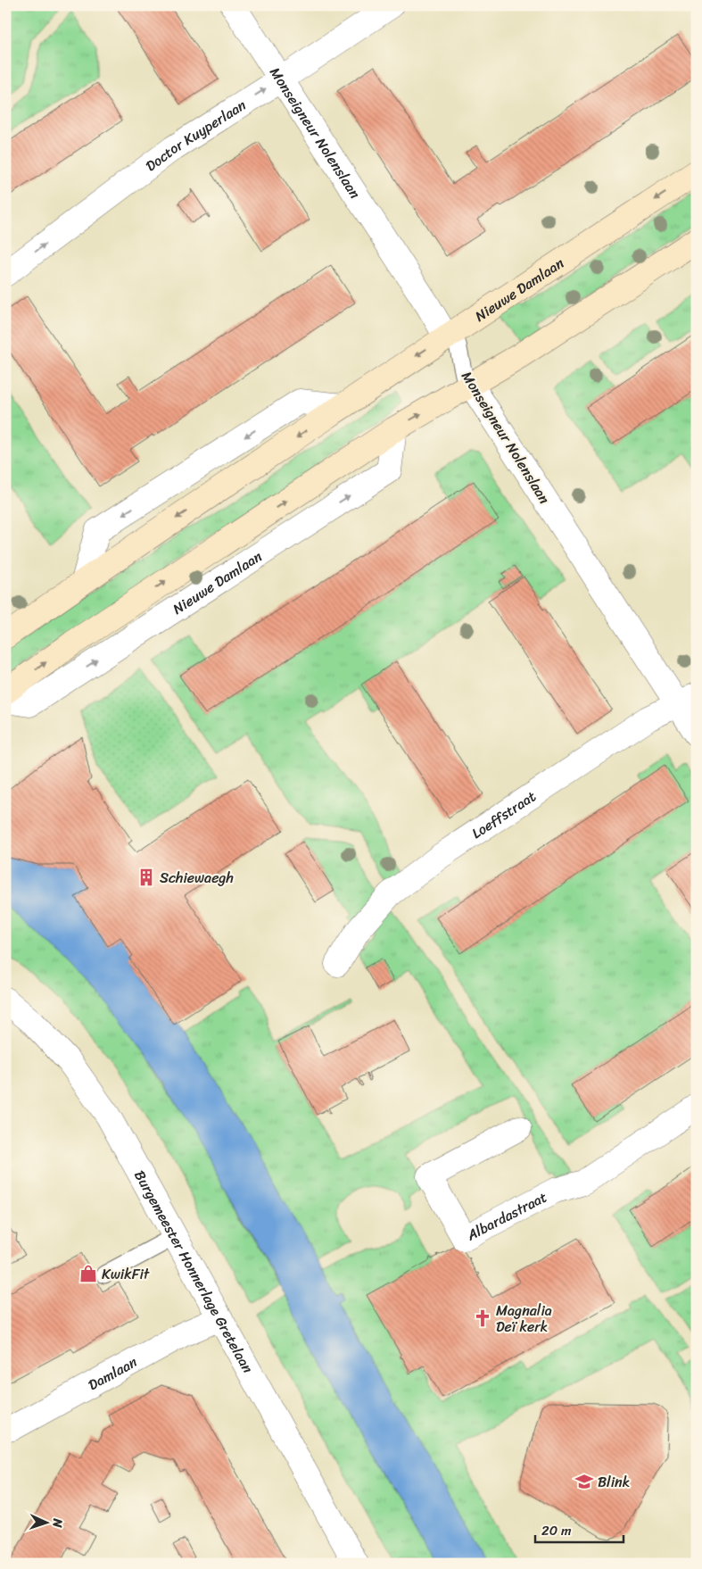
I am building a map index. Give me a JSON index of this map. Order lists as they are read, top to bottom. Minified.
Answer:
{"streets":{"street":["Monseigneur Nolenslaan","Doctor Kuyperlaan","Nieuwe Damlaan","Loeffstraat","Albardastraat","Burgemeester Honnerlage Gretelaan","Damlaan"]},"crossings":[["Monseigneur Nolenslaan","Doctor Kuyperlaan"],["Monseigneur Nolenslaan","Nieuwe Damlaan"],["Monseigneur Nolenslaan","Loeffstraat"],["Burgemeester Honnerlage Gretelaan","Damlaan"]],"one_way":["Doctor Kuyperlaan"],"places":{"building":["Schiewaegh"],"shop":["KwikFit"],"church":["Magnalia Deï kerk"],"school or university":["Blink"]},"scale_bar":"20 m","north":"right"}
